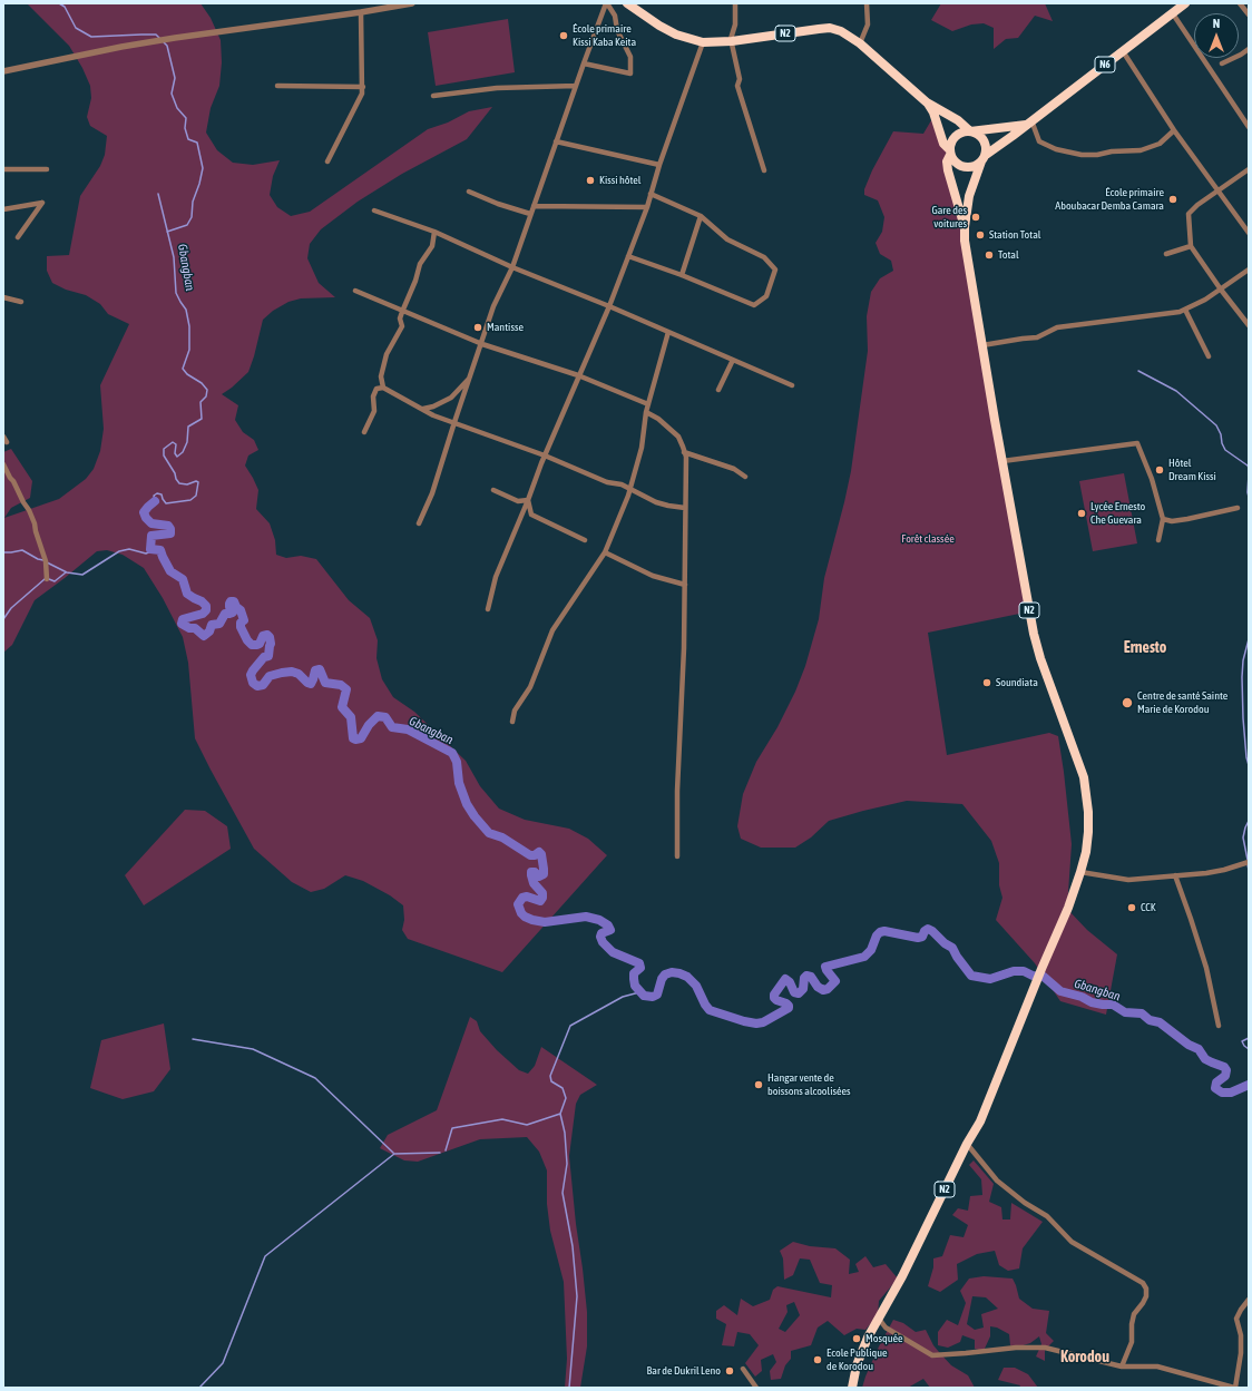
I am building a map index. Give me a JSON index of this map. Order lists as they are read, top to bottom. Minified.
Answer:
{"streets":{"highway":["N2","N6"]},"crossings":[["N2","N6"]],"districts":["Ernesto","Korodou"],"water":["Gbangban"],"parks":["Forêt classée"],"places":["École primaire Kissi Kaba Keita","Kissi hôtel","École primaire Aboubacar Demba Camara","Gare des voitures","Station Total","Total","Mantisse","Hôtel Dream Kissi","Lycée Ernesto Che Guevara","Soundiata","Centre de santé Sainte Marie de Korodou","CCK","Hangar vente de boissons alcoolisées","Mosquée","Ecole Publique de Korodou","Bar de Dukril Leno"],"north":"top"}
